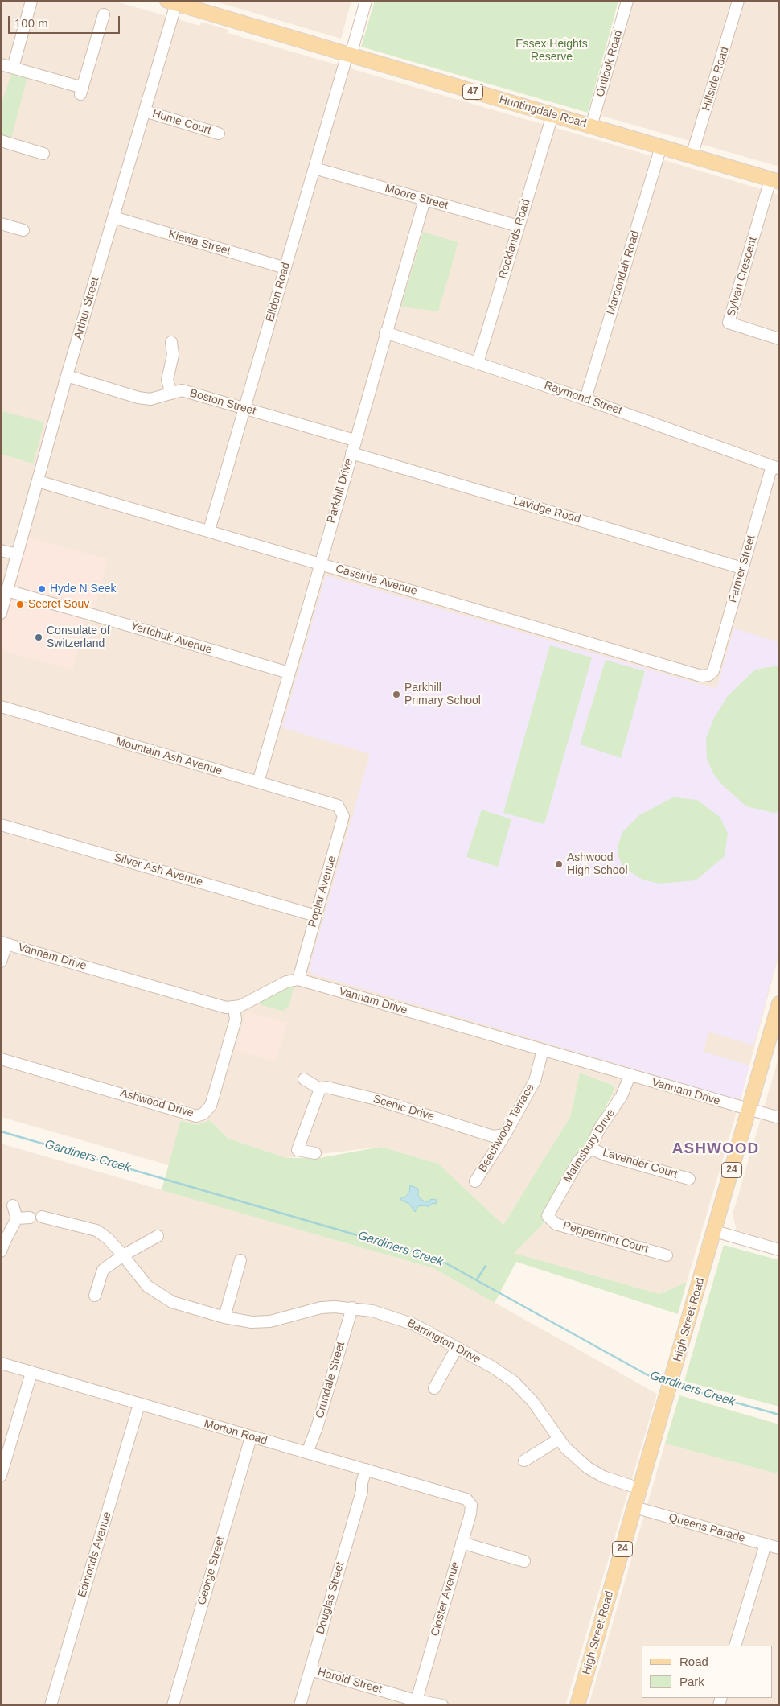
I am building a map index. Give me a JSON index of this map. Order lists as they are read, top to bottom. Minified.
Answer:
{"streets":{"main road":["47","Huntingdale Road","24","High Street Road"],"street":["Outlook Road","Hillside Road","Hume Court","Moore Street","Rocklands Road","Kiewa Street","Maroondah Road","Sylvan Crescent","Eildon Road","Arthur Street","Raymond Street","Boston Street","Parkhill Drive","Lavidge Road","Farmer Street","Cassinia Avenue","Yertchuk Avenue","Mountain Ash Avenue","Silver Ash Avenue","Poplar Avenue","Vannam Drive","Ashwood Drive","Scenic Drive","Beechwood Terrace","Malmsbury Drive","Lavender Court","Peppermint Court","Barrington Drive","Crundale Street","Morton Road","Queens Parade","Edmonds Avenue","George Street","Douglas Street","Closter Avenue","Harold Street"]},"crossings":[["Outlook Road","Huntingdale Road"],["Hillside Road","Huntingdale Road"],["Huntingdale Road","Rocklands Road"],["Huntingdale Road","Maroondah Road"],["Huntingdale Road","Sylvan Crescent"],["Huntingdale Road","Eildon Road"],["Huntingdale Road","Arthur Street"],["Hume Court","Arthur Street"],["Moore Street","Rocklands Road"],["Moore Street","Eildon Road"],["Moore Street","Parkhill Drive"],["Rocklands Road","Raymond Street"],["Kiewa Street","Eildon Road"],["Kiewa Street","Arthur Street"],["Maroondah Road","Raymond Street"],["Eildon Road","Boston Street"],["Eildon Road","Cassinia Avenue"],["Arthur Street","Boston Street"],["Arthur Street","Cassinia Avenue"],["Arthur Street","Yertchuk Avenue"],["Raymond Street","Parkhill Drive"],["Raymond Street","Farmer Street"],["Boston Street","Parkhill Drive"],["Parkhill Drive","Lavidge Road"],["Parkhill Drive","Cassinia Avenue"],["Parkhill Drive","Yertchuk Avenue"],["Parkhill Drive","Mountain Ash Avenue"],["Lavidge Road","Farmer Street"],["Farmer Street","Cassinia Avenue"],["Mountain Ash Avenue","Poplar Avenue"],["Silver Ash Avenue","Poplar Avenue"],["Poplar Avenue","Vannam Drive"],["Vannam Drive","Ashwood Drive"],["Vannam Drive","Beechwood Terrace"],["Vannam Drive","Malmsbury Drive"],["Vannam Drive","High Street Road"],["Scenic Drive","Beechwood Terrace"],["Malmsbury Drive","Lavender Court"],["Malmsbury Drive","Peppermint Court"],["High Street Road","Barrington Drive"],["High Street Road","Queens Parade"],["Barrington Drive","Crundale Street"],["Crundale Street","Morton Road"],["Morton Road","Edmonds Avenue"],["Morton Road","George Street"],["Morton Road","Douglas Street"],["Morton Road","Closter Avenue"],["Douglas Street","Harold Street"],["Closter Avenue","Harold Street"]],"districts":["ASHWOOD"],"water":["Gardiners Creek"],"parks":["Essex Heights Reserve"],"places":["Hyde N Seek","Secret Souv","Consulate of Switzerland","Parkhill Primary School","Ashwood High School"],"legend":["Road","Park"],"scale_bar":"100 m"}
